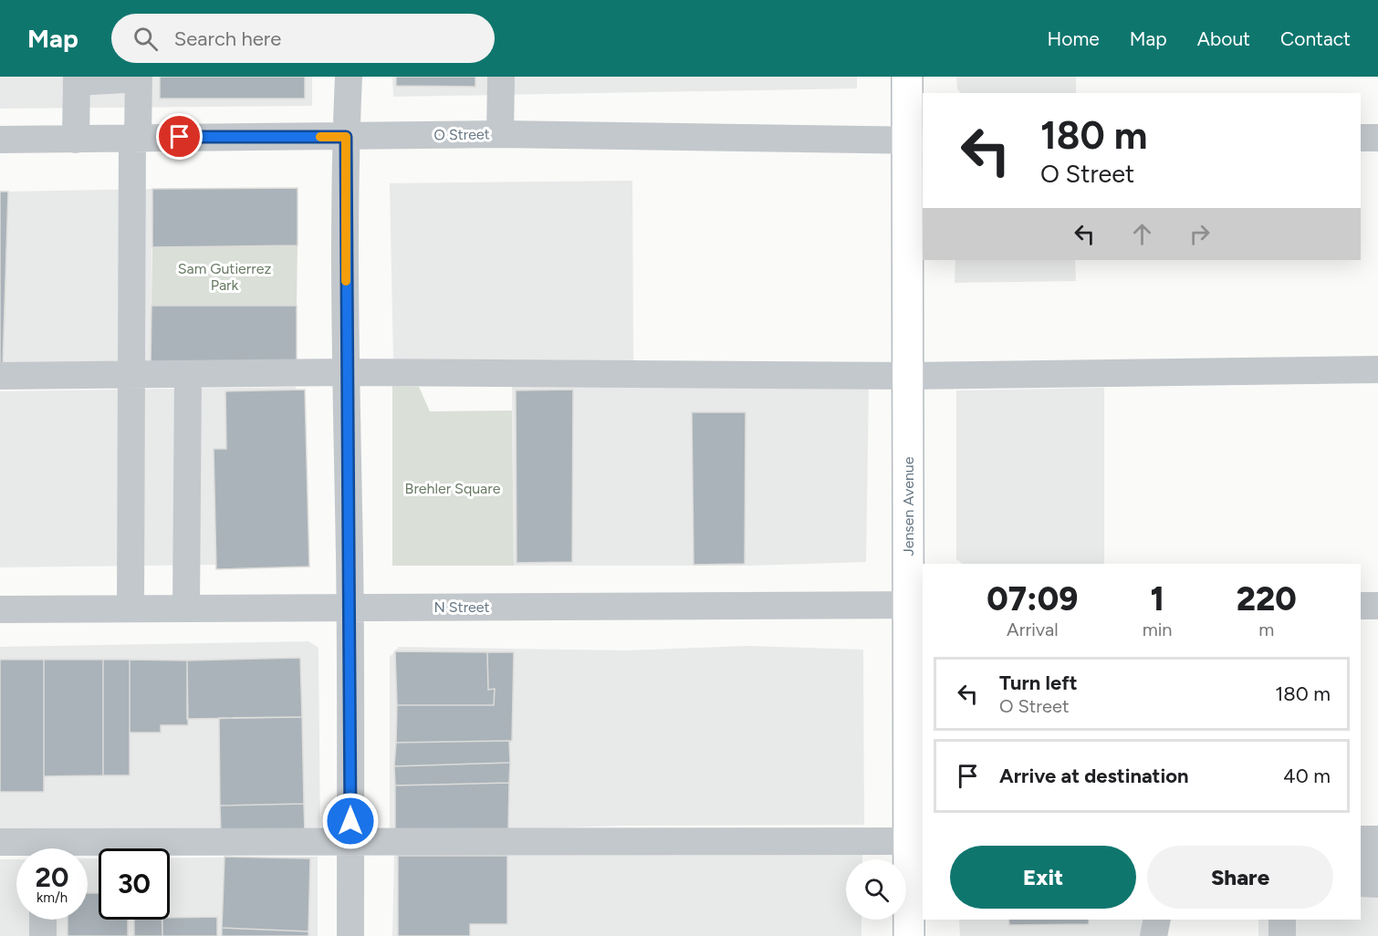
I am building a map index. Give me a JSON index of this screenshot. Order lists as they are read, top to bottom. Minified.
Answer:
{"streets":{"main road":["Jensen Avenue"],"street":["O Street","N Street"]},"crossings":[["O Street","Jensen Avenue"],["Jensen Avenue","N Street"]],"parks":["Sam Gutierrez Park","Brehler Square"],"page":{"header":"Map","search":"Search here","nav":["Home","Map","About","Contact"],"turn":["180 m","O Street"],"eta":["07:09","Arrival","1","min","220","m"],"list":[{"name":"Turn left","note":"O Street","value":"180 m"},{"name":"Arrive at destination","value":"40 m"}],"buttons":["Exit","Share"],"speed":"20 km/h","limit":"30"}}
